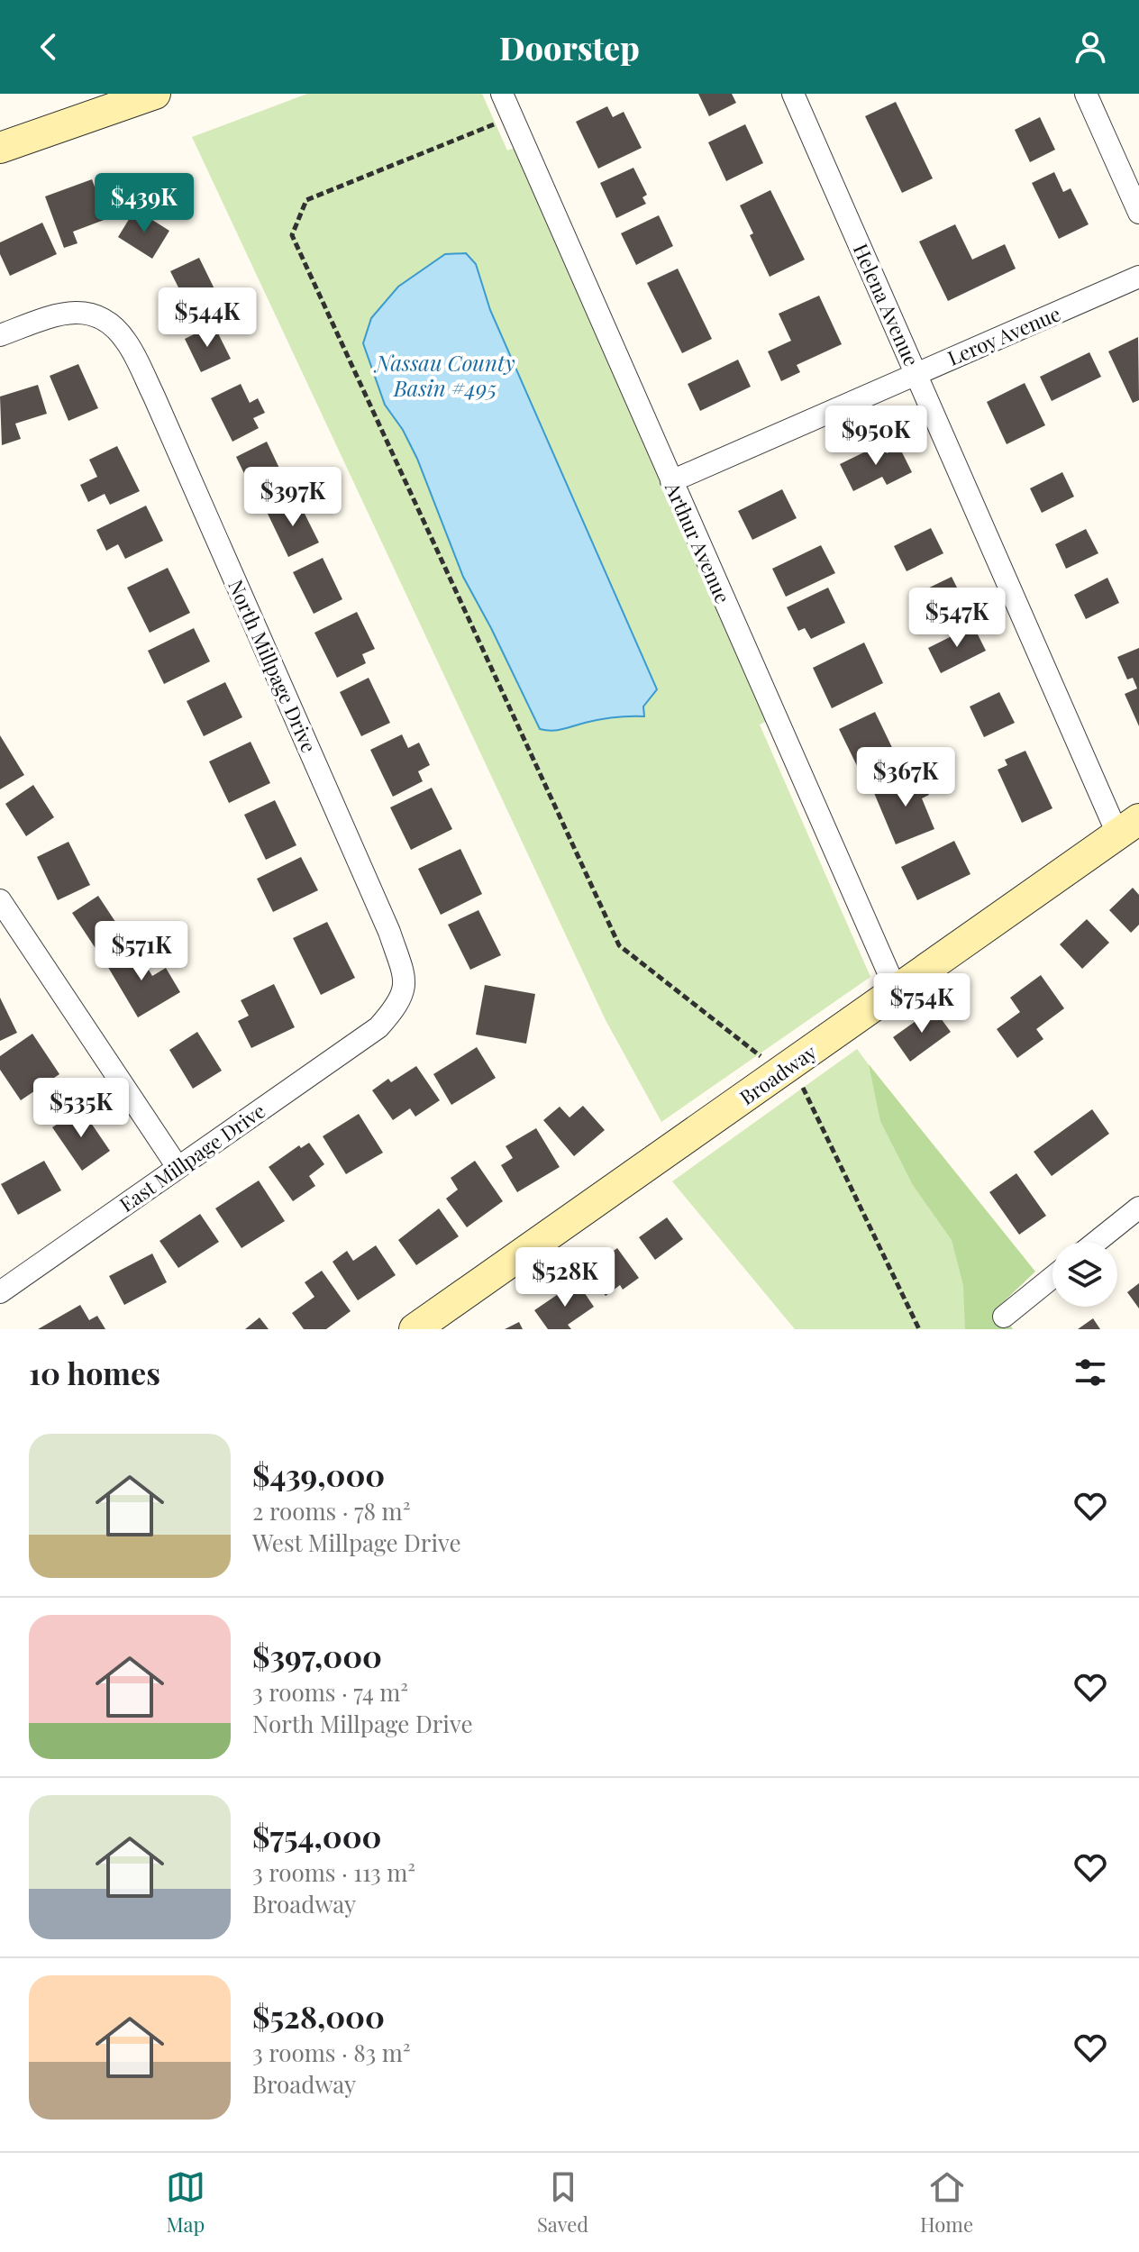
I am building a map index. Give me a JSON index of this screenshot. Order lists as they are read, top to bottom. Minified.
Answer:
{"streets":{"main road":["Broadway"],"street":["Helena Avenue","Leroy Avenue","Arthur Avenue","North Millpage Drive","East Millpage Drive"]},"crossings":[["Helena Avenue","Leroy Avenue"],["Helena Avenue","Broadway"],["Leroy Avenue","Arthur Avenue"],["Arthur Avenue","Broadway"],["North Millpage Drive","East Millpage Drive"]],"water":["Nassau County Basin #495"],"page":{"header":"Doorstep","price":["$439K","$544K","$950K","$397K","$547K","$367K","$571K","$754K","$535K","$528K"],"heading":"10 homes","list":[{"name":"$439,000","note":"2 rooms · 78 m² · West Millpage Drive"},{"name":"$397,000","note":"3 rooms · 74 m² · North Millpage Drive"},{"name":"$754,000","note":"3 rooms · 113 m² · Broadway"},{"name":"$528,000","note":"3 rooms · 83 m² · Broadway"}],"tabs":["Map","Saved","Home"]}}
